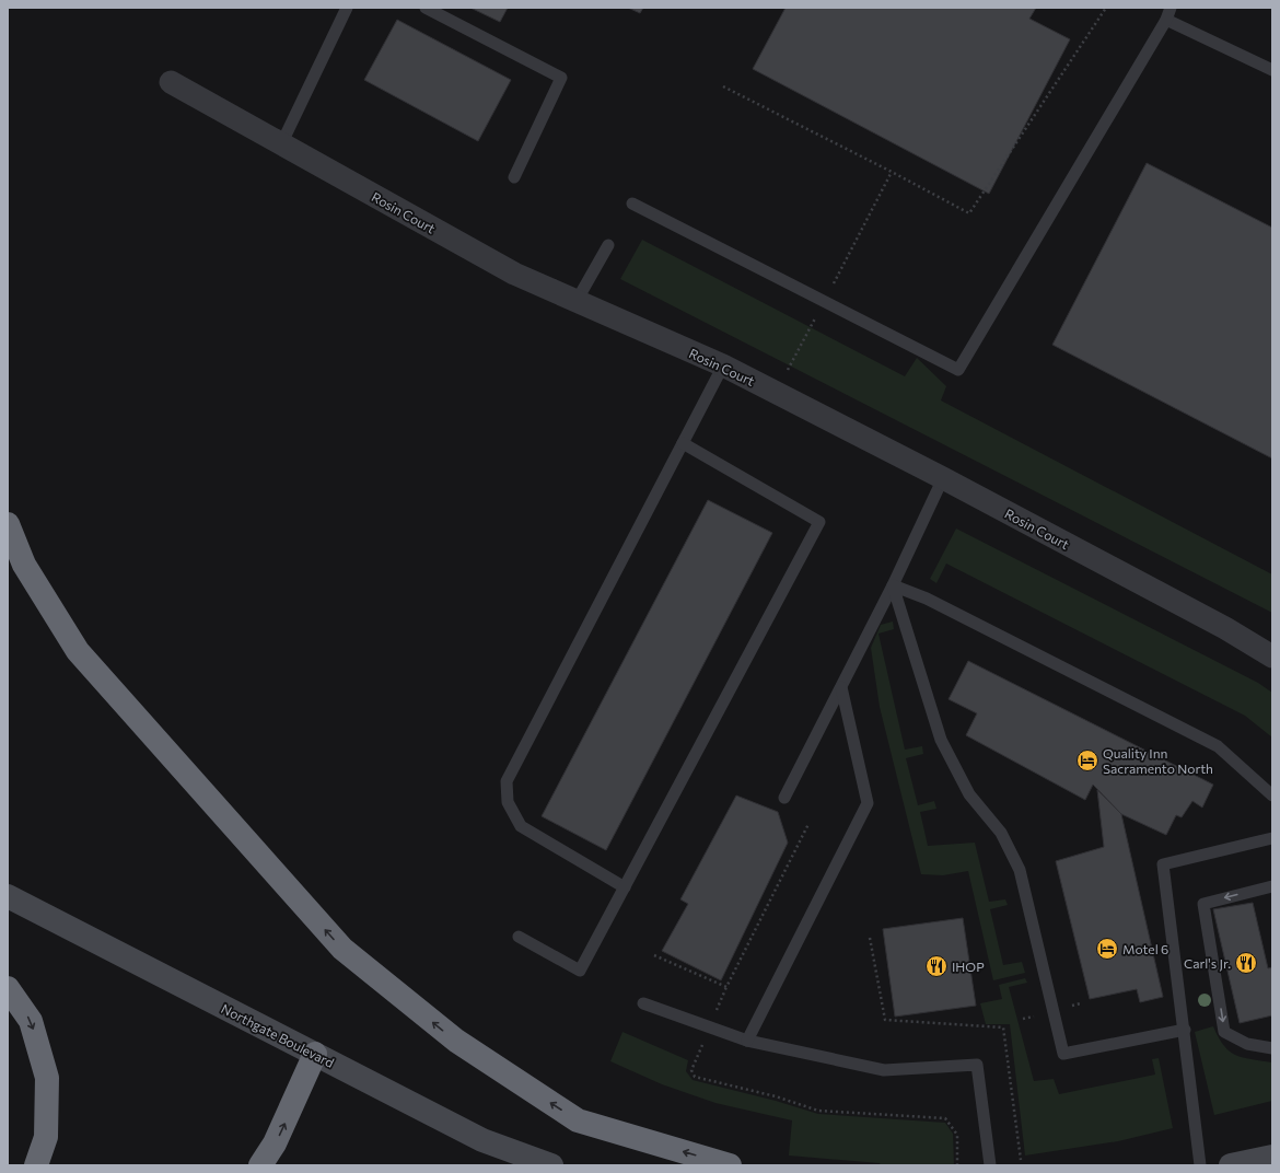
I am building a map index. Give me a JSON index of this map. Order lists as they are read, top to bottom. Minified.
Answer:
{"streets":{"main road":["Northgate Boulevard"],"street":["Rosin Court"]},"places":{"hotel":["Quality Inn Sacramento North","Motel 6"],"restaurant":["Carl's Jr.","IHOP"]}}
